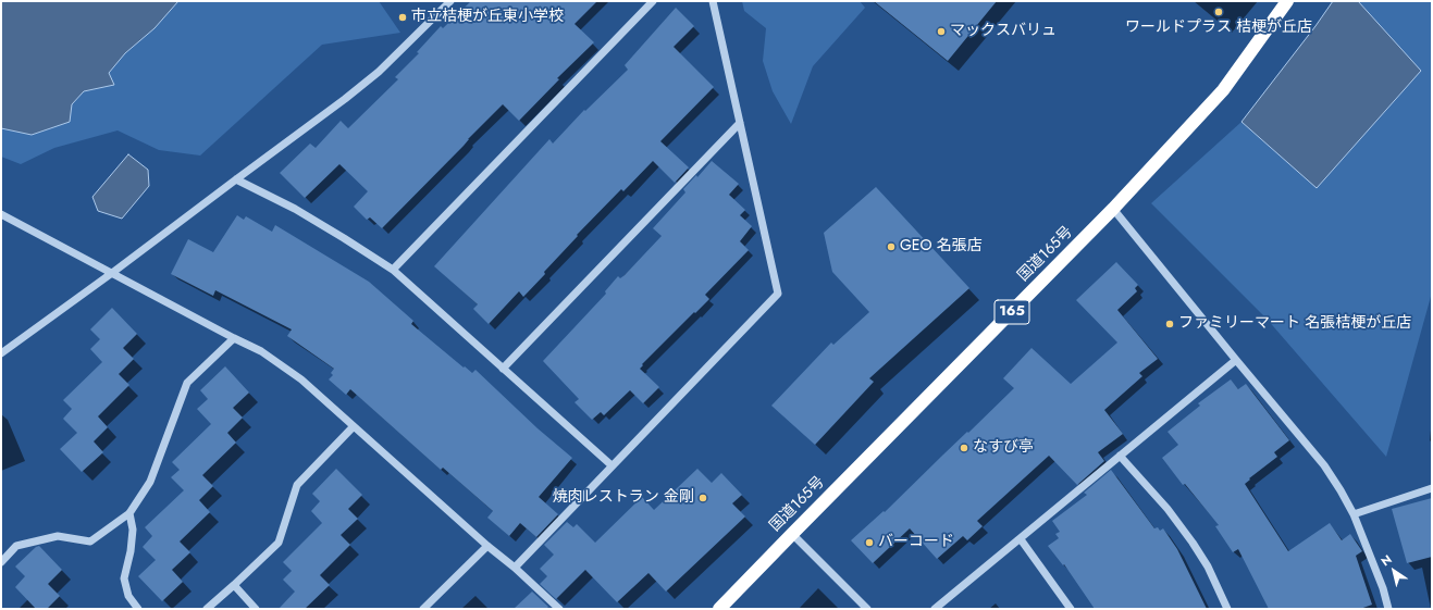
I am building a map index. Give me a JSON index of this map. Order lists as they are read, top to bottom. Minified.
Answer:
{"streets":{"highway":["国道165号","165"]},"places":["ワールドプラス 桔梗が丘店","市立桔梗が丘東小学校","マックスバリュ","GEO 名張店","ファミリーマート 名張桔梗が丘店","なすび亭","焼肉レストラン 金剛","バーコード"],"north":"top left"}
